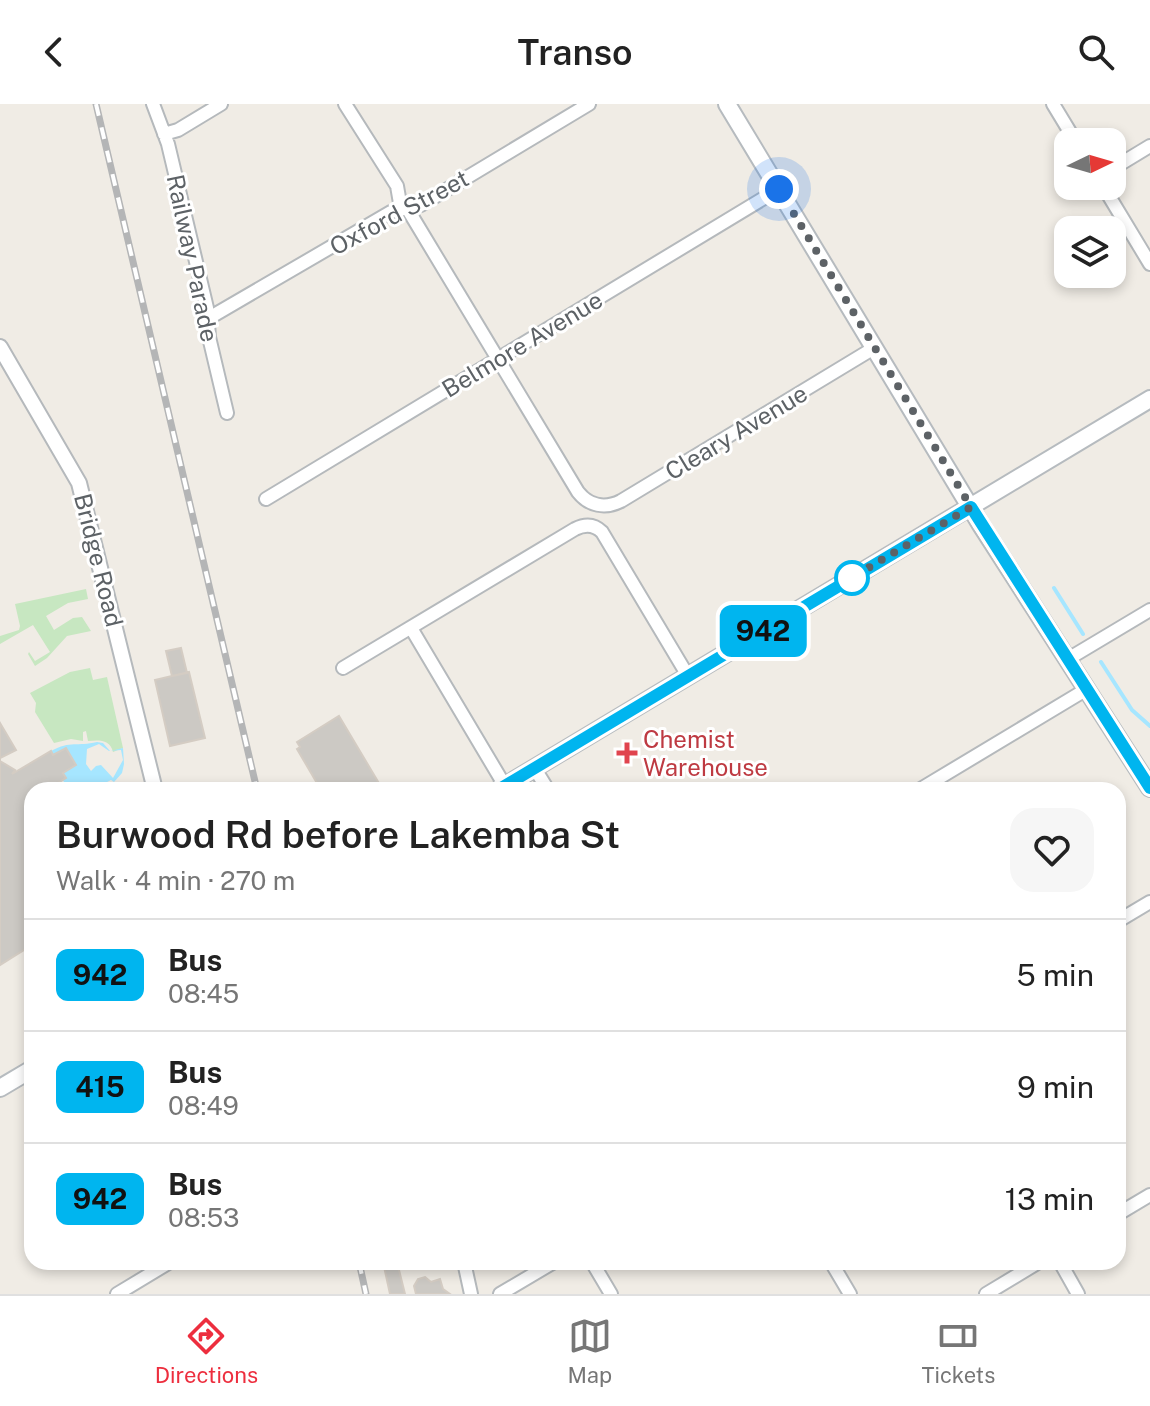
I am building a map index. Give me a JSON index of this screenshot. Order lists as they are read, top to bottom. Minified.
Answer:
{"streets":{"street":["Oxford Street","Railway Parade","Belmore Avenue","Cleary Avenue","Bridge Road"]},"crossings":[["Oxford Street","Railway Parade"],["Belmore Avenue","Cleary Avenue"]],"places":{"health":["Chemist Warehouse"]},"lines":["bus line 942"],"north":"right","page":{"header":"Transo","on_map":"942","heading":["Burwood Rd before Lakemba St","Walk · 4 min · 270 m"],"list":[{"mark":"942","name":"Bus","note":"08:45","value":"5 min"},{"mark":"415","name":"Bus","note":"08:49","value":"9 min"},{"mark":"942","name":"Bus","note":"08:53","value":"13 min"}],"tabs":["Directions","Map","Tickets"]}}
